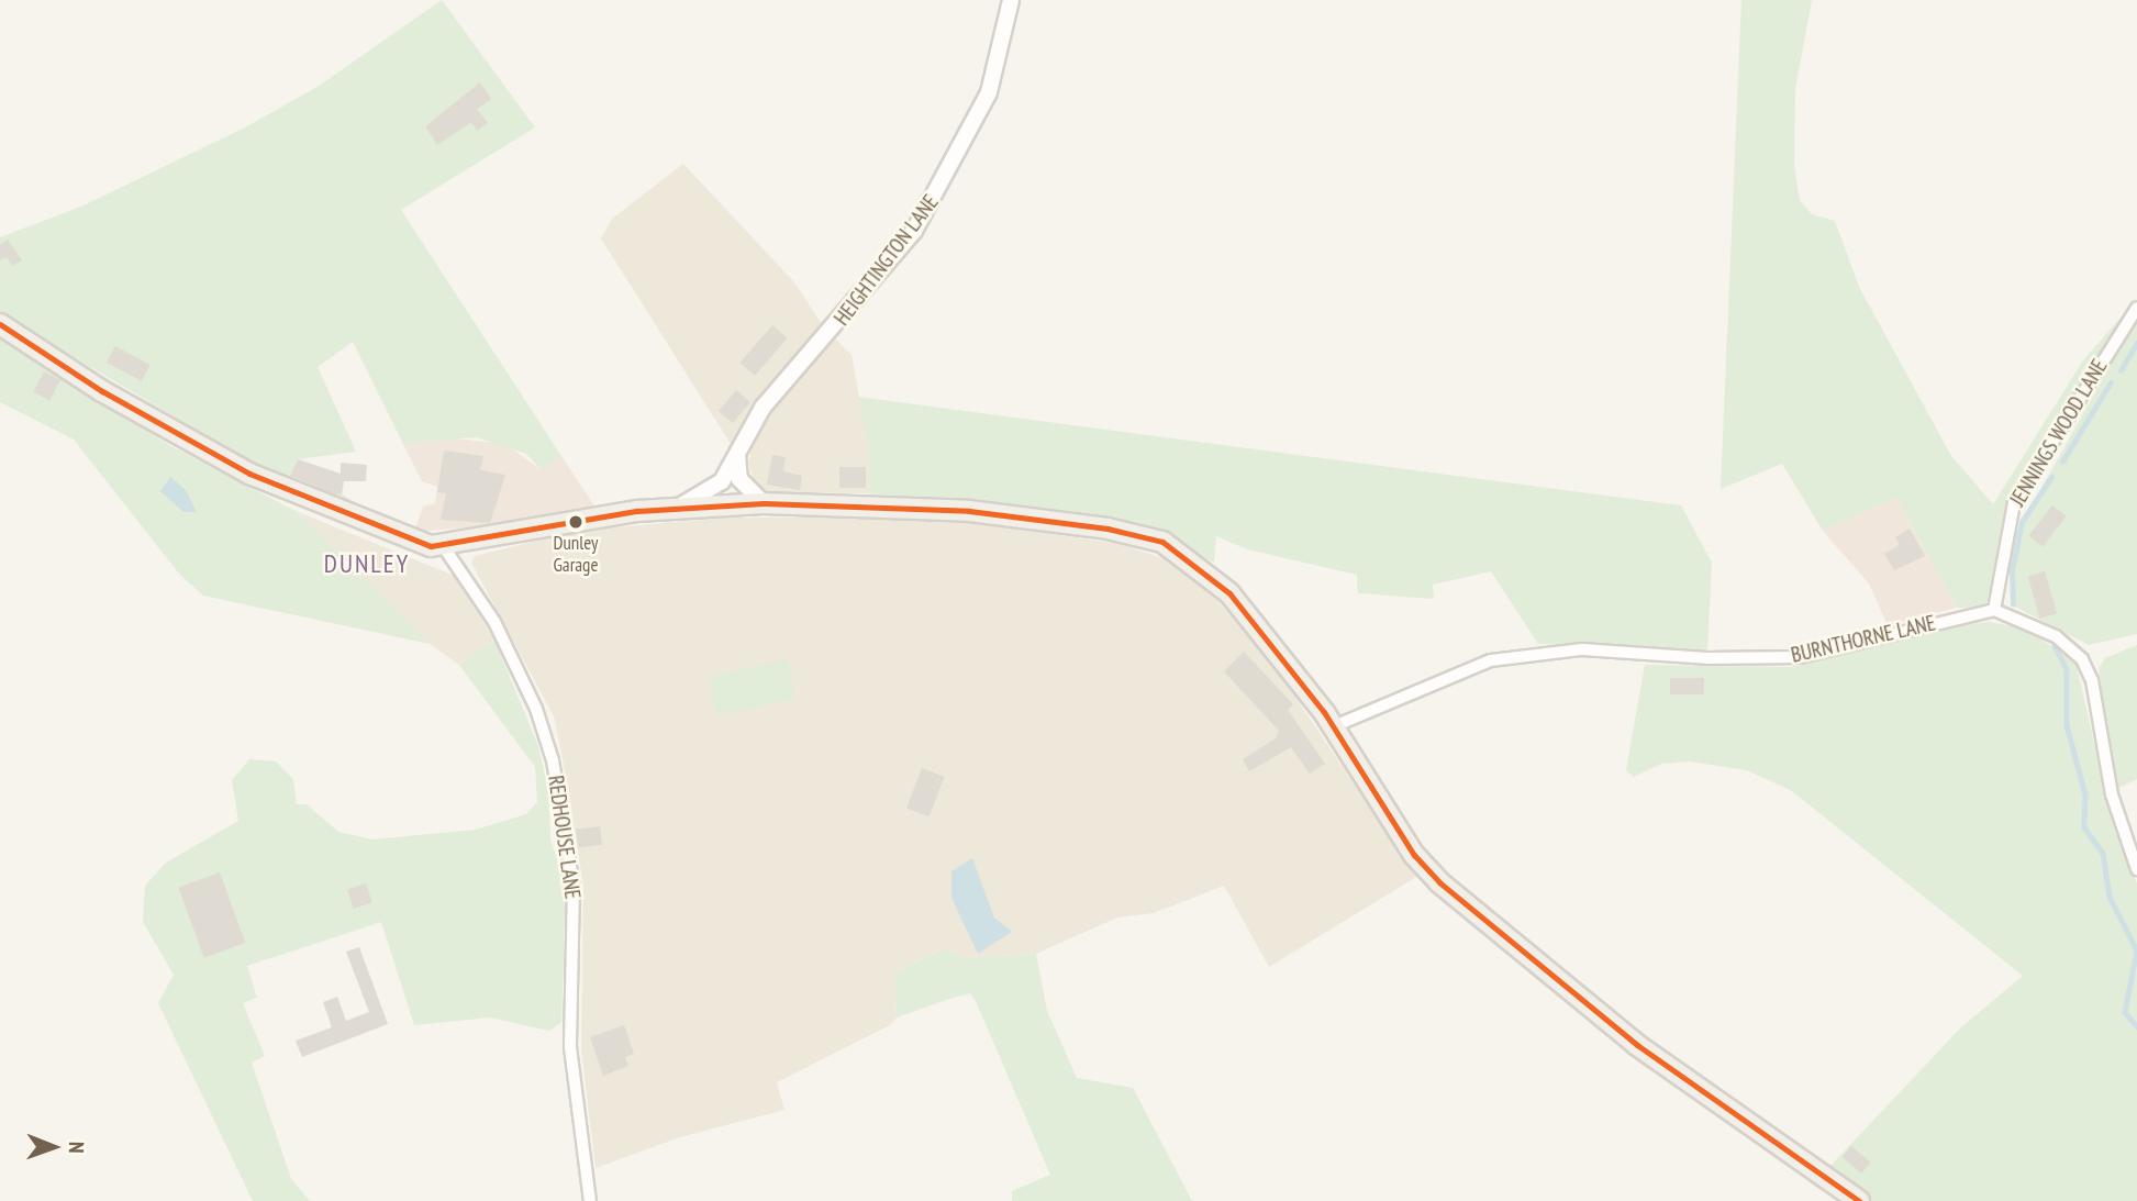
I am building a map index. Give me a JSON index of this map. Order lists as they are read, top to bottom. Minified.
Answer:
{"streets":{"street":["HEIGHTINGTON LANE","JENNINGS WOOD LANE","BURNTHORNE LANE","REDHOUSE LANE"]},"crossings":[["JENNINGS WOOD LANE","BURNTHORNE LANE"]],"districts":["DUNLEY"],"places":["Dunley Garage"],"north":"right"}
